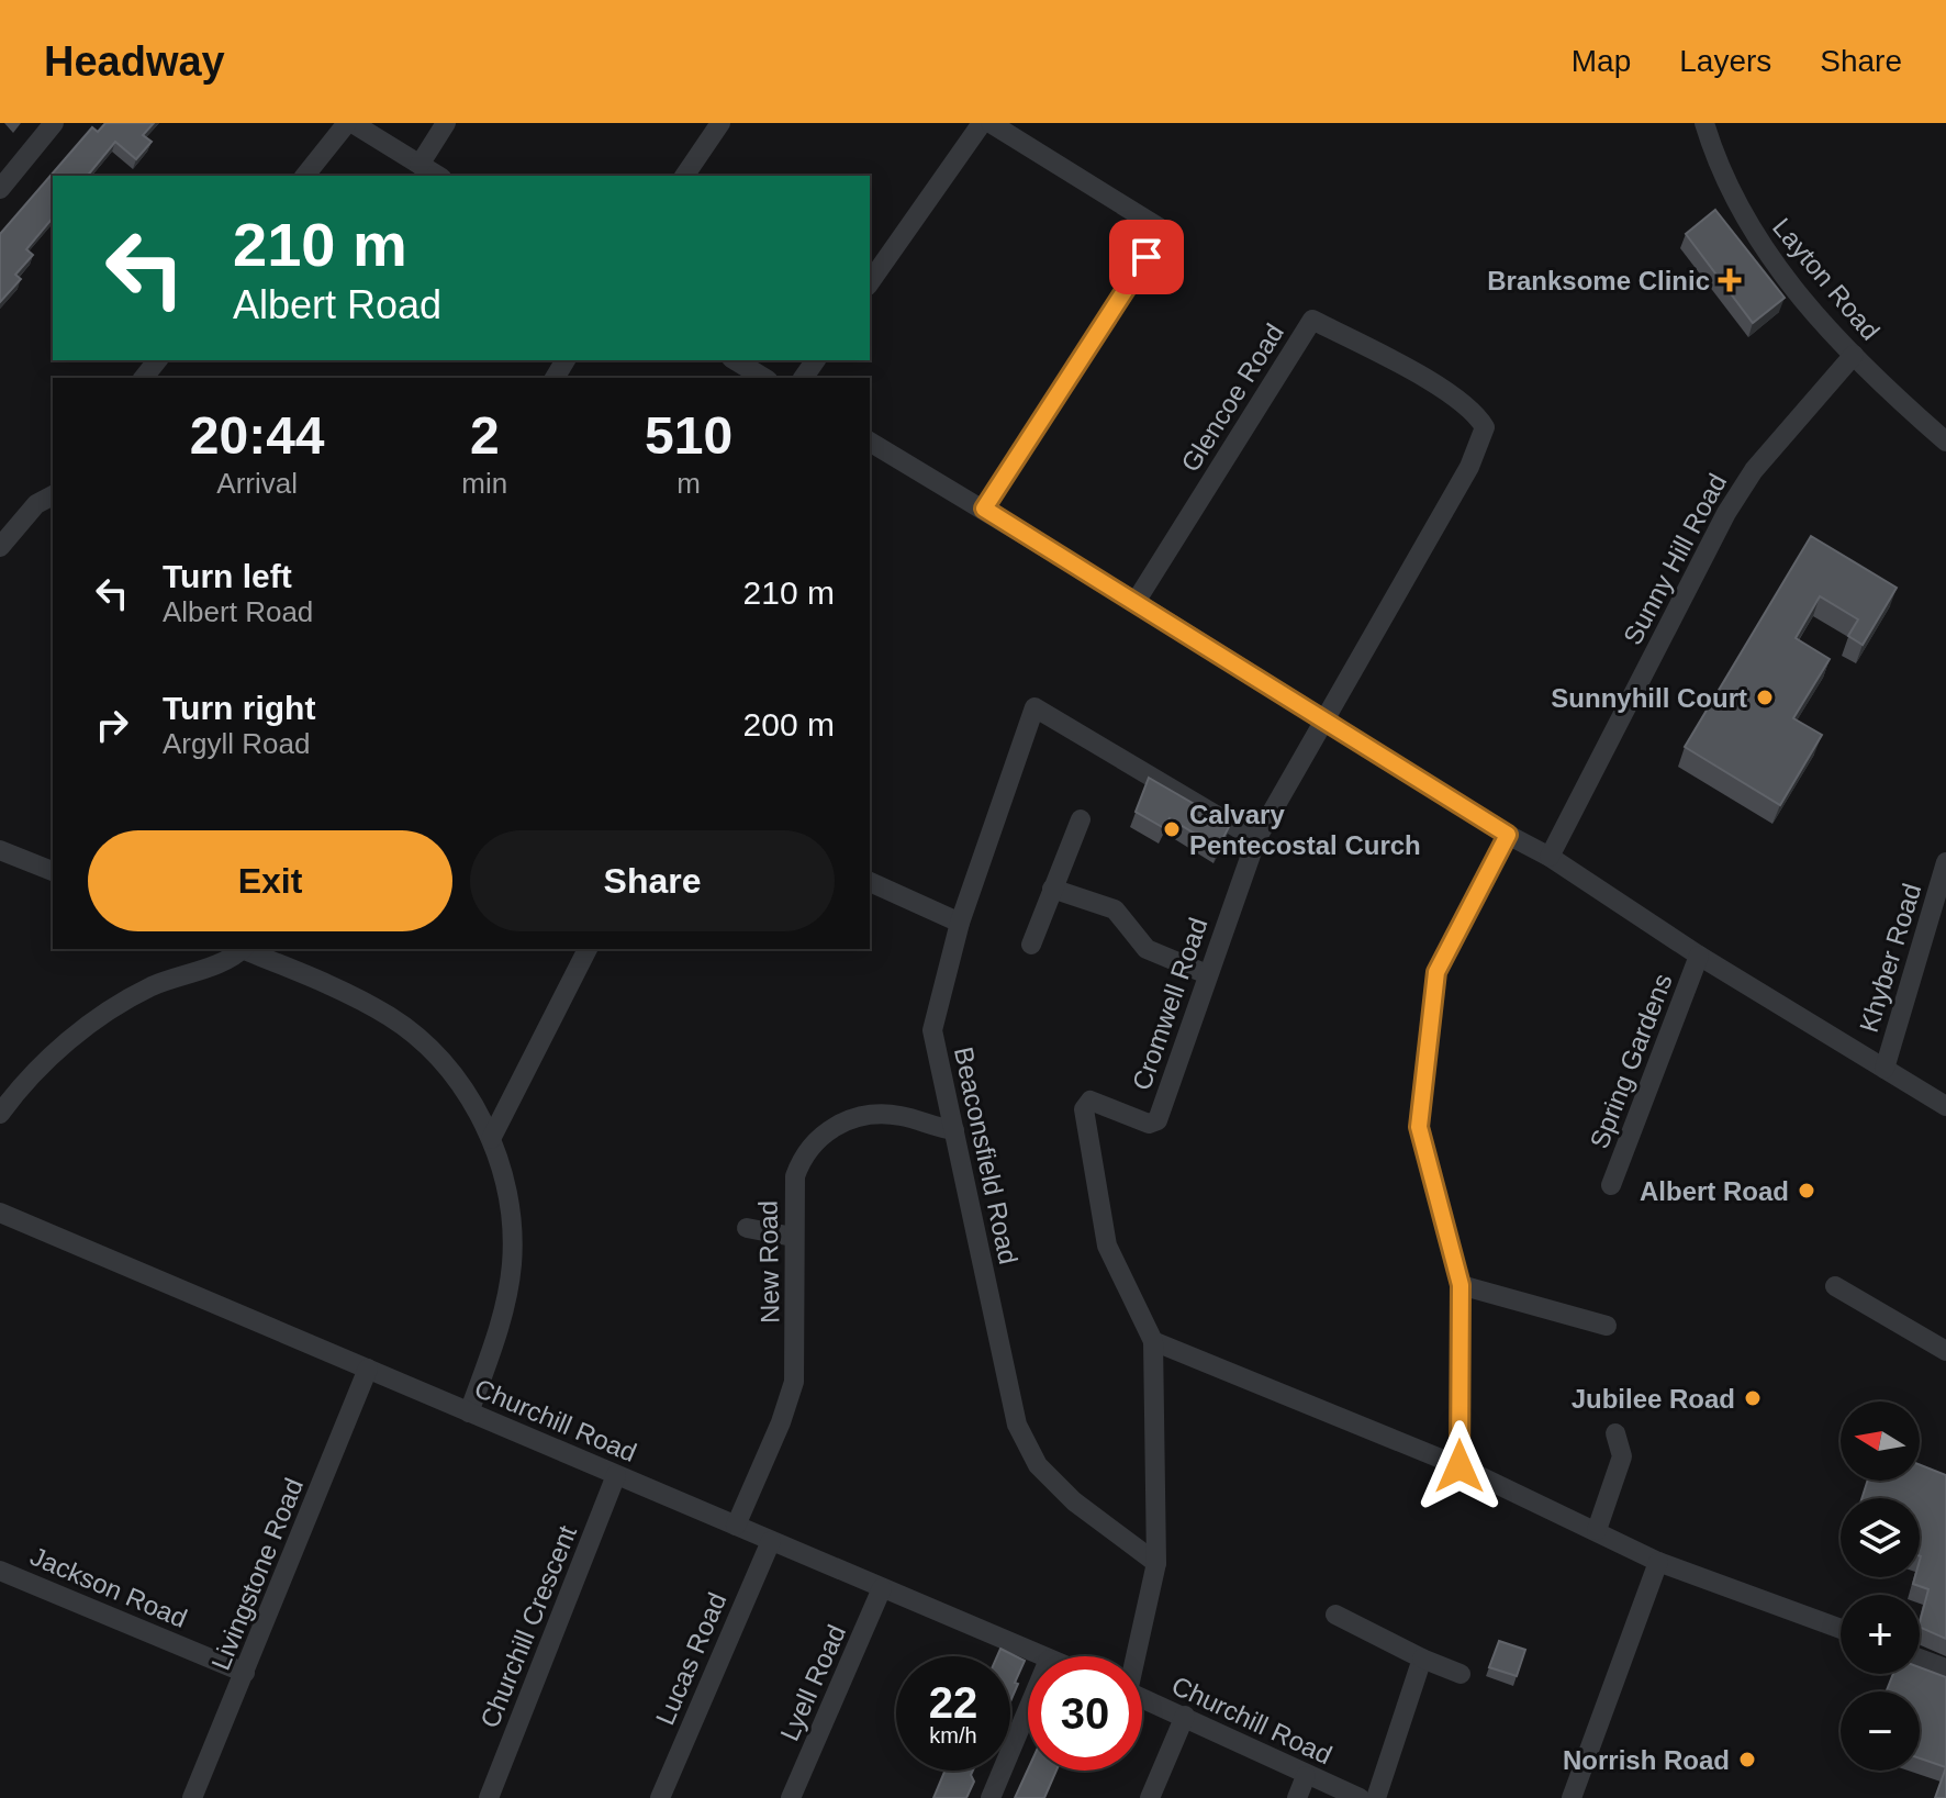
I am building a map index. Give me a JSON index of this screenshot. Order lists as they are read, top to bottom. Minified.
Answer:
{"streets":{"street":["Layton Road","Glencoe Road","Sunny Hill Road","Khyber Road","Cromwell Road","Spring Gardens","Beaconsfield Road","New Road","Churchill Road","Livingstone Road","Jackson Road","Churchill Crescent","Lucas Road","Lyell Road"]},"crossings":[["Layton Road","Sunny Hill Road"],["Glencoe Road","Cromwell Road"],["Cromwell Road","Beaconsfield Road"],["Beaconsfield Road","New Road"],["New Road","Churchill Road"],["Churchill Road","Livingstone Road"],["Churchill Road","Churchill Crescent"],["Churchill Road","Lucas Road"],["Churchill Road","Lyell Road"],["Livingstone Road","Jackson Road"]],"places":{"health":["Branksome Clinic"],"other":["Sunnyhill Court","Calvary Pentecostal Curch","Albert Road","Jubilee Road","Norrish Road"]},"north":"left","page":{"header":"Headway","nav":["Map","Layers","Share"],"turn":["210 m","Albert Road"],"eta":["20:44","Arrival","2","min","510","m"],"list":[{"name":"Turn left","note":"Albert Road","value":"210 m"},{"name":"Turn right","note":"Argyll Road","value":"200 m"}],"buttons":["Exit","Share"],"map_buttons":["+","−"],"speed":"22 km/h","limit":"30"}}
